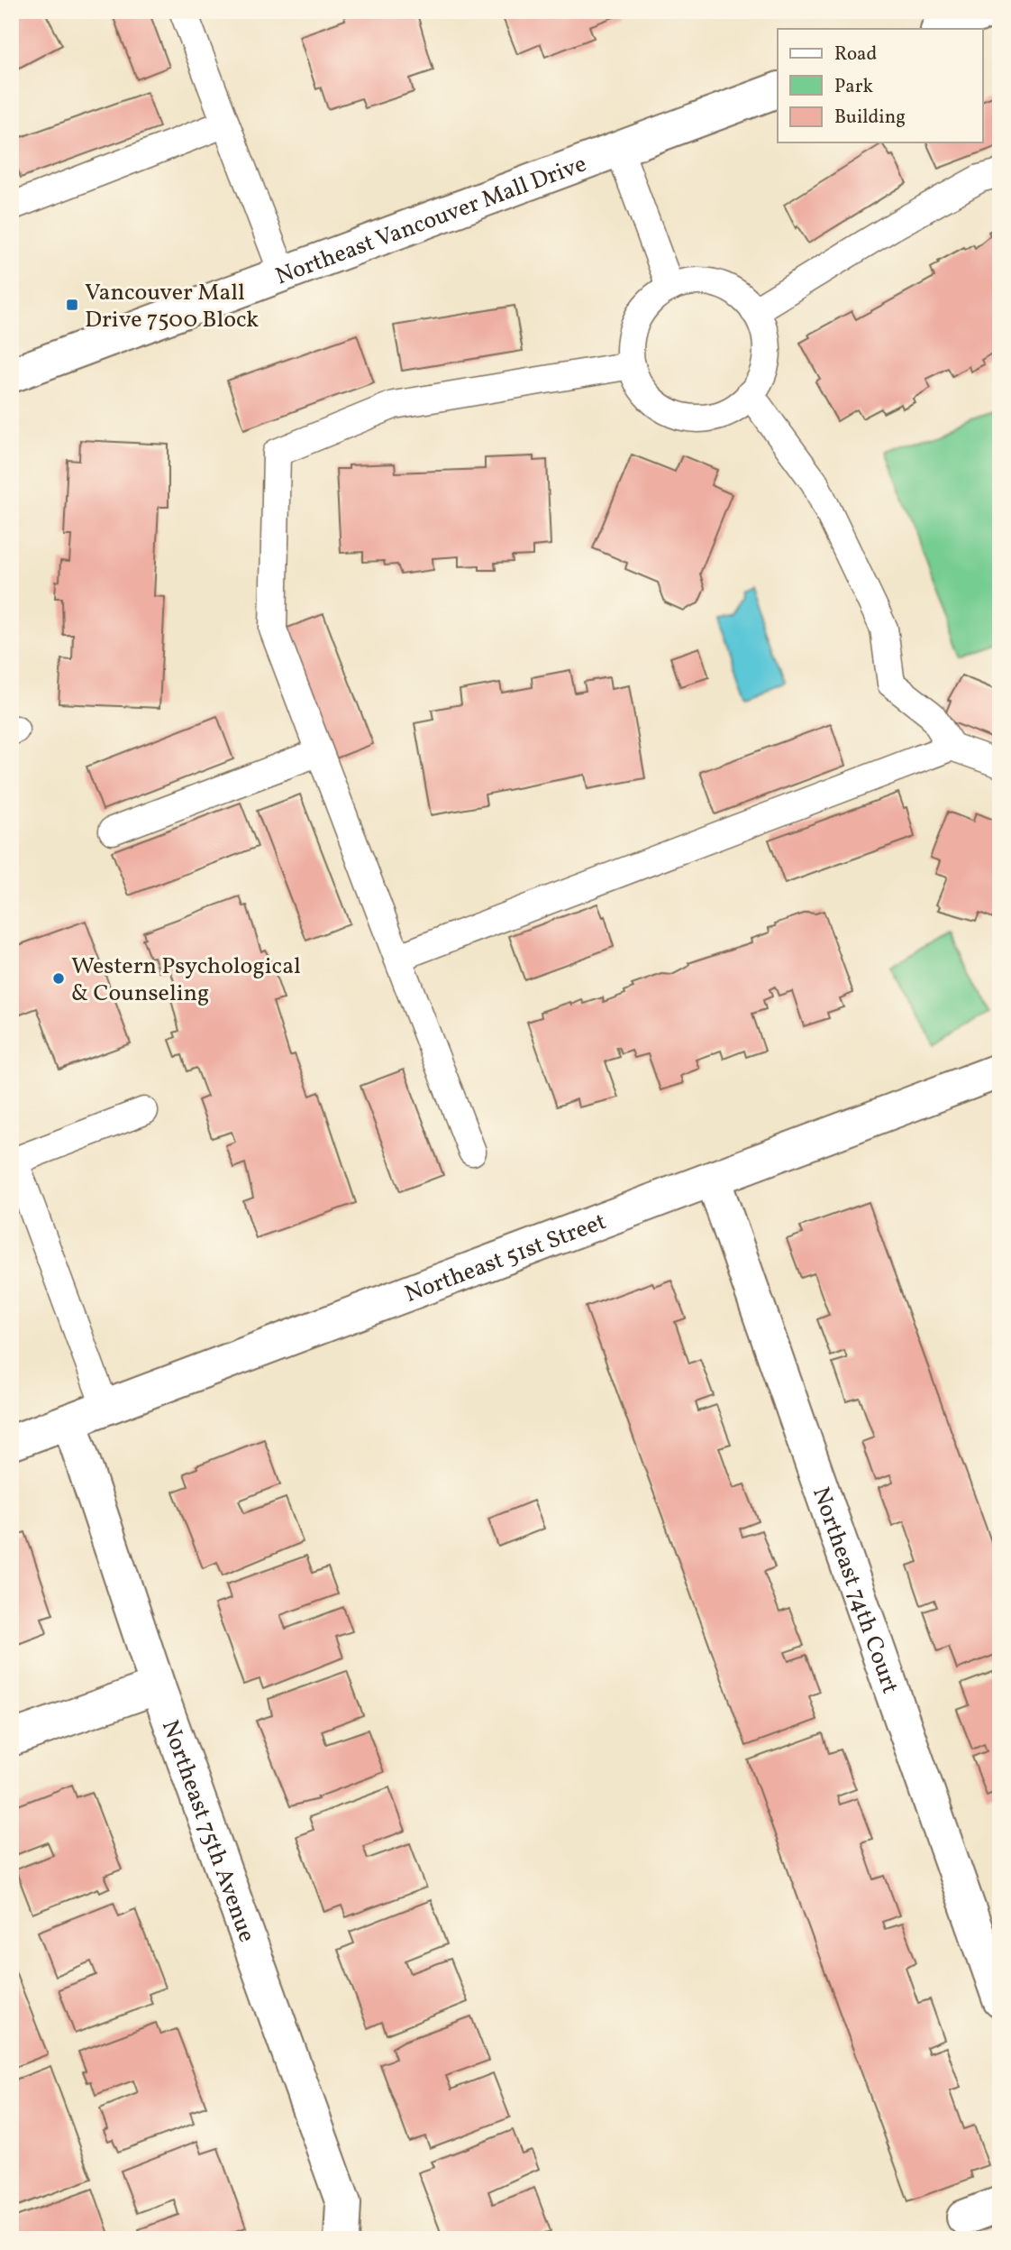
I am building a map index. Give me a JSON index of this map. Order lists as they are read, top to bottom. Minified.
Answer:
{"streets":{"street":["Northeast Vancouver Mall Drive","Northeast 51st Street","Northeast 74th Court","Northeast 75th Avenue"]},"crossings":[["Northeast 51st Street","Northeast 74th Court"],["Northeast 51st Street","Northeast 75th Avenue"]],"places":{"transit":["Vancouver Mall Drive 7500 Block"],"other":["Western Psychological & Counseling"]},"legend":["Road","Park","Building"]}
